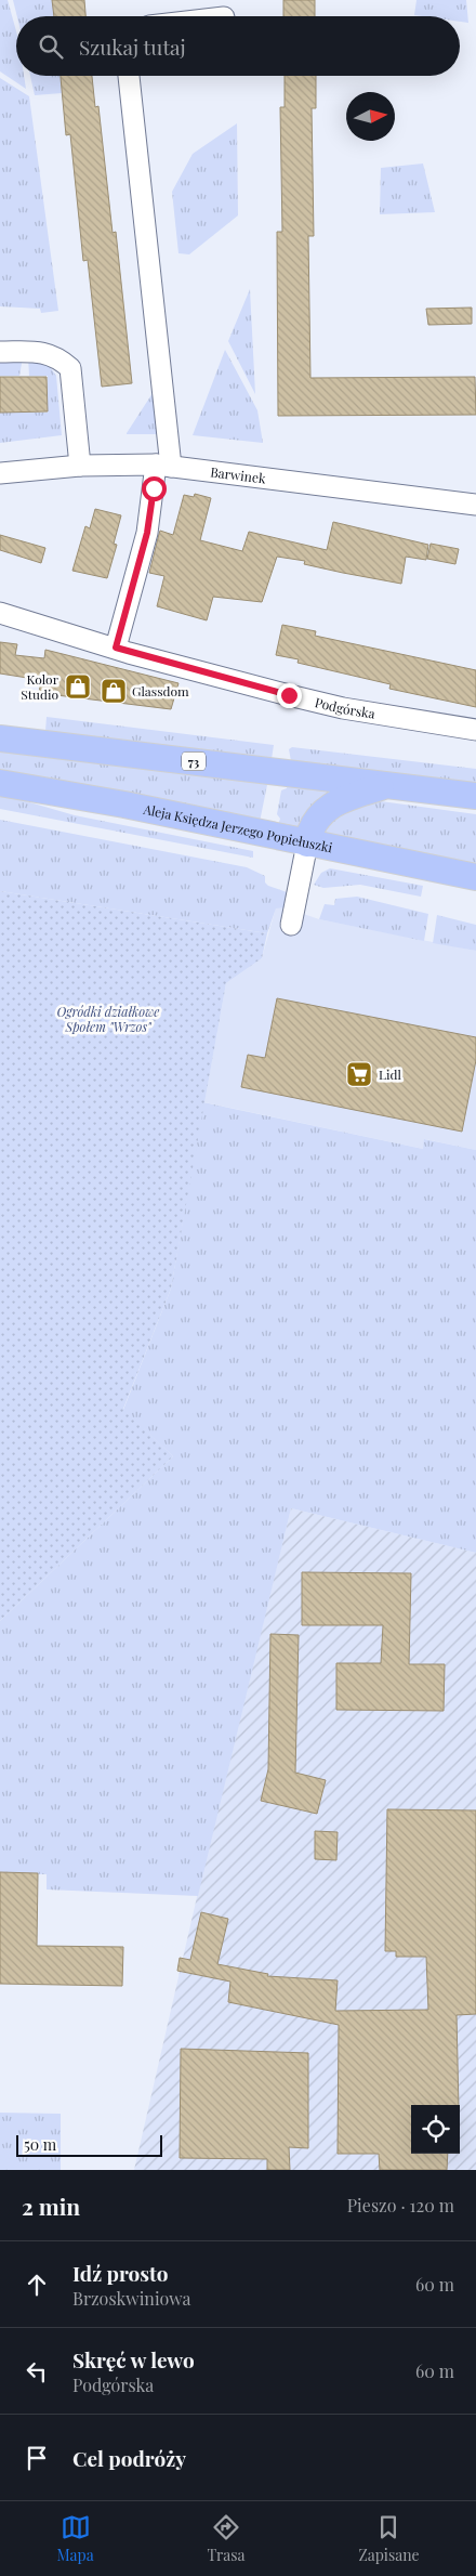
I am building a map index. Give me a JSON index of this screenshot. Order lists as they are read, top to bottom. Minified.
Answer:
{"streets":{"main road":["73","Aleja Księdza Jerzego Popiełuszki"],"street":["Barwinek","Podgórska"]},"parks":["Ogródki działkowe Społem \"Wrzos\""],"places":{"shop":["Kolor Studio","Glassdom"],"supermarket":["Lidl"]},"scale_bar":"50 m","north":"right","page":{"search":"Szukaj tutaj","scale":"50 m","heading":["2 min","Pieszo · 120 m"],"list":[["Idź prosto","Brzoskwiniowa","60 m"],["Skręć w lewo","Podgórska","60 m"],"Cel podróży"],"nav":["Mapa","Trasa","Zapisane"]}}
